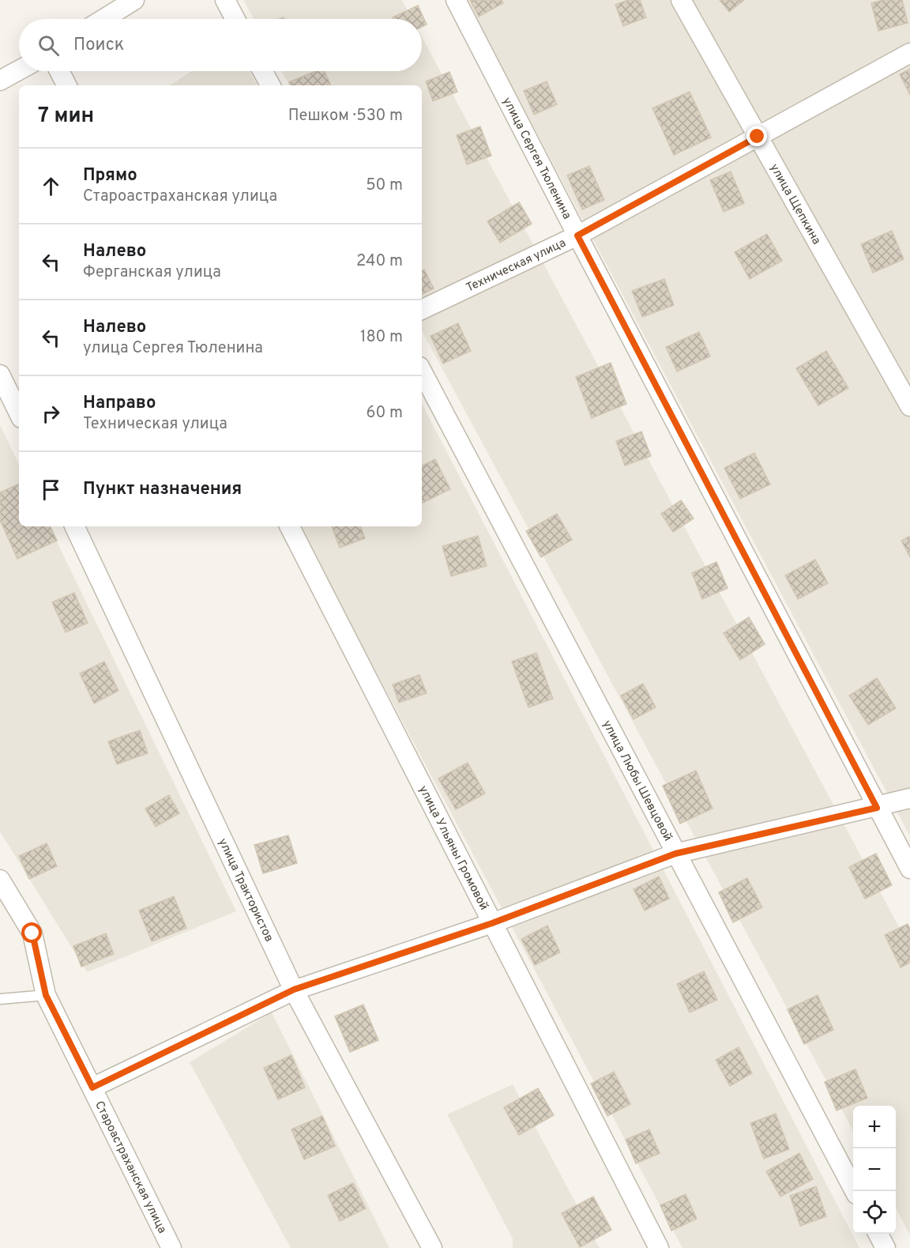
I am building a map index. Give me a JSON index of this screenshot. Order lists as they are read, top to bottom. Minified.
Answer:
{"streets":{"street":["улица Сергея Тюленина","улица Щепкина","Техническая улица","улица Любы Шевцовой","улица Ульяны Громовой","улица Трактористов","Староастраханская улица"]},"crossings":[["улица Сергея Тюленина","Техническая улица"],["улица Щепкина","Техническая улица"]],"page":{"search":"Поиск","heading":["7 мин","Пешком · 530 m"],"list":[["Прямо","Староастраханская улица","50 m"],["Налево","Ферганская улица","240 m"],["Налево","улица Сергея Тюленина","180 m"],["Направо","Техническая улица","60 m"],"Пункт назначения"],"map_buttons":["+","−"]}}
